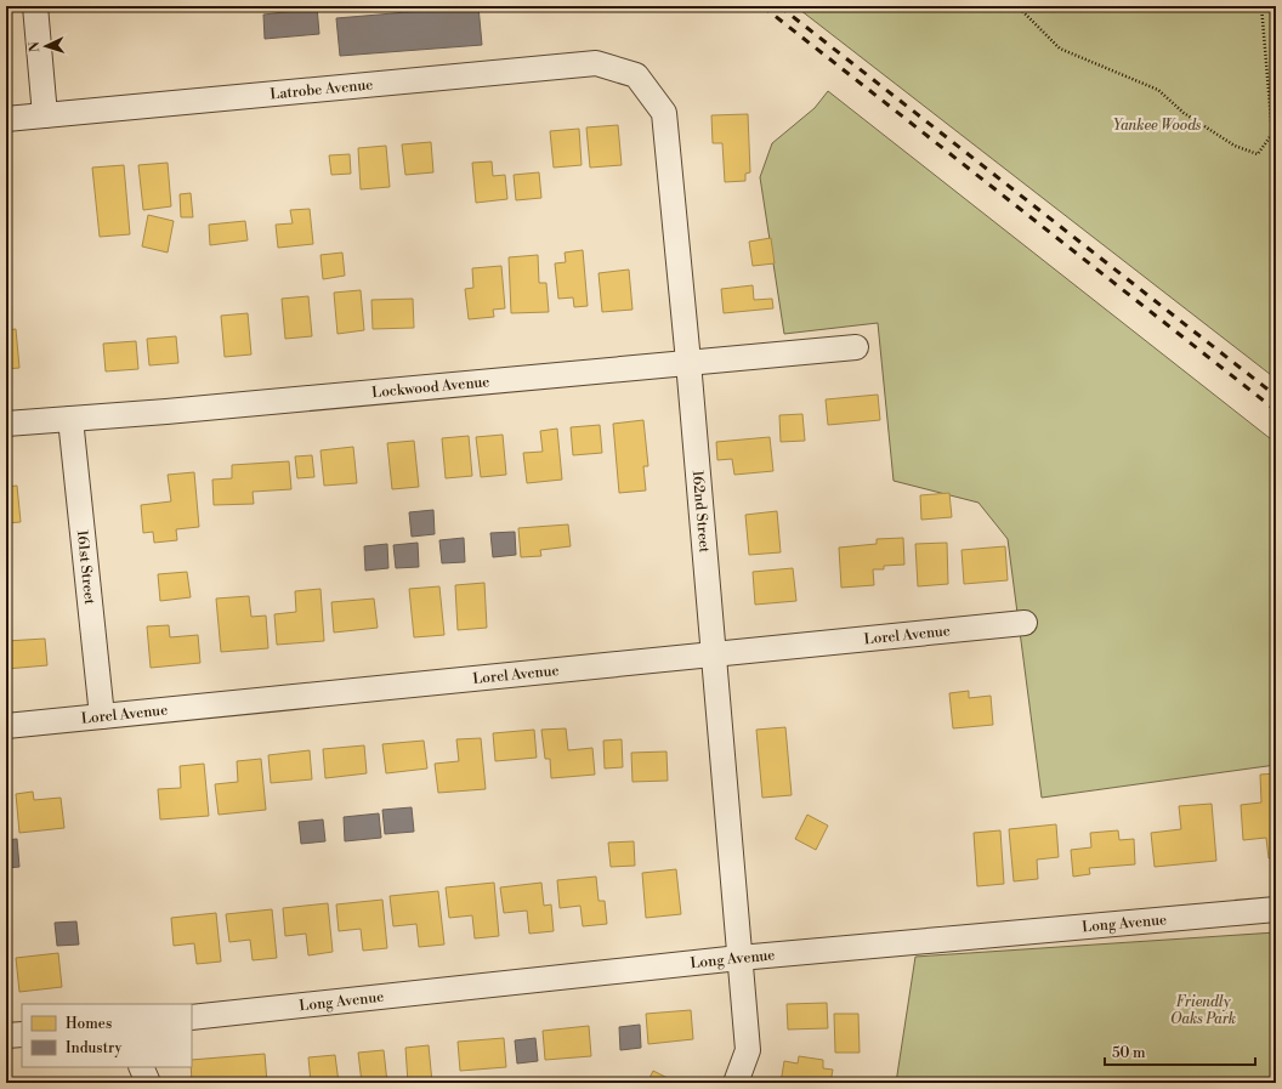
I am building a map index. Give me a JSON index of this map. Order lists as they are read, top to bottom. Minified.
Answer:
{"streets":{"street":["Latrobe Avenue","Lockwood Avenue","162nd Street","161st Street","Lorel Avenue","Long Avenue"]},"crossings":[["Latrobe Avenue","162nd Street"],["Lockwood Avenue","162nd Street"],["Lockwood Avenue","161st Street"],["162nd Street","Lorel Avenue"],["162nd Street","Long Avenue"],["161st Street","Lorel Avenue"]],"parks":["Yankee Woods","Friendly Oaks Park"],"legend":["Homes","Industry"],"scale_bar":"50 m","north":"left"}
